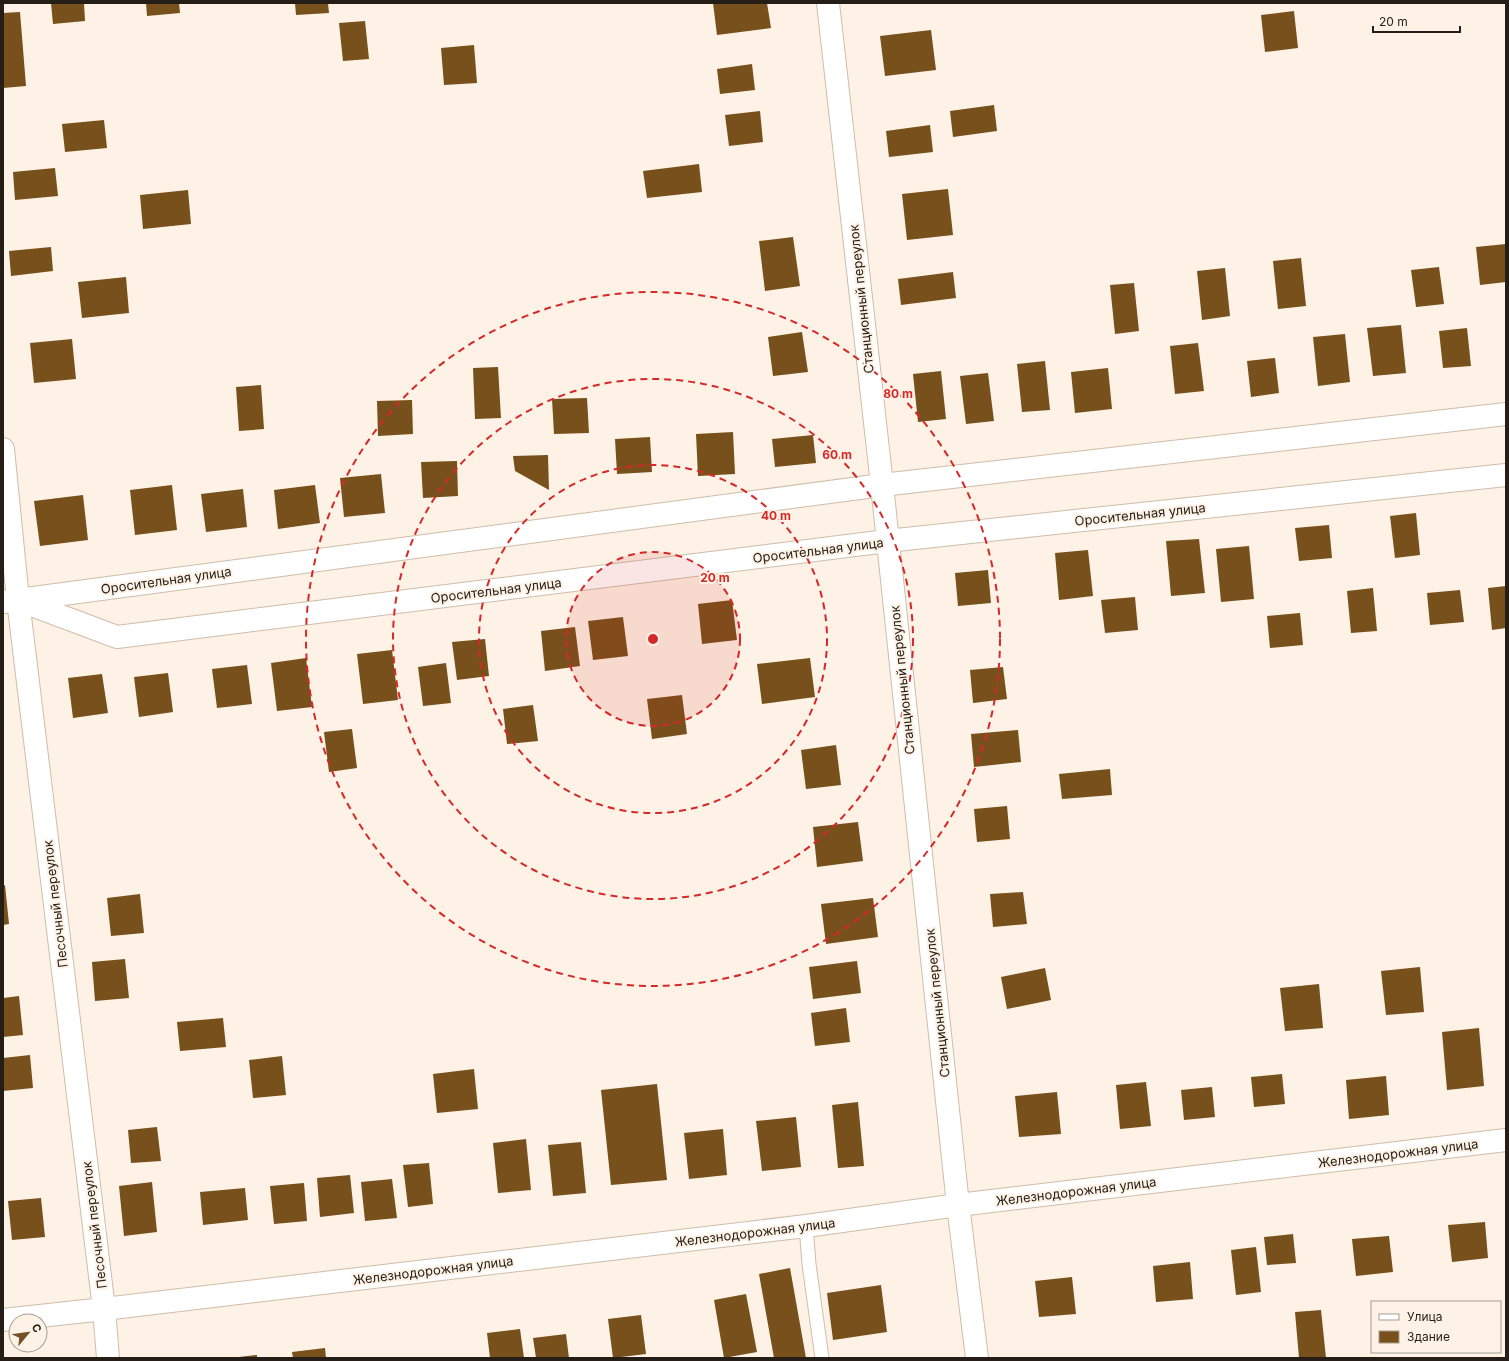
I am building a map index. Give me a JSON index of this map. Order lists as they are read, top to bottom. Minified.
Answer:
{"streets":{"street":["Станционный переулок","Оросительная улица","Песочный переулок","Железнодорожная улица"]},"crossings":[["Станционный переулок","Оросительная улица"],["Станционный переулок","Железнодорожная улица"],["Оросительная улица","Песочный переулок"],["Песочный переулок","Железнодорожная улица"]],"legend":["Улица","Здание"],"scale_bar":"20 m","north":"top right","rings":["80 m","60 m","40 m","20 m"]}
